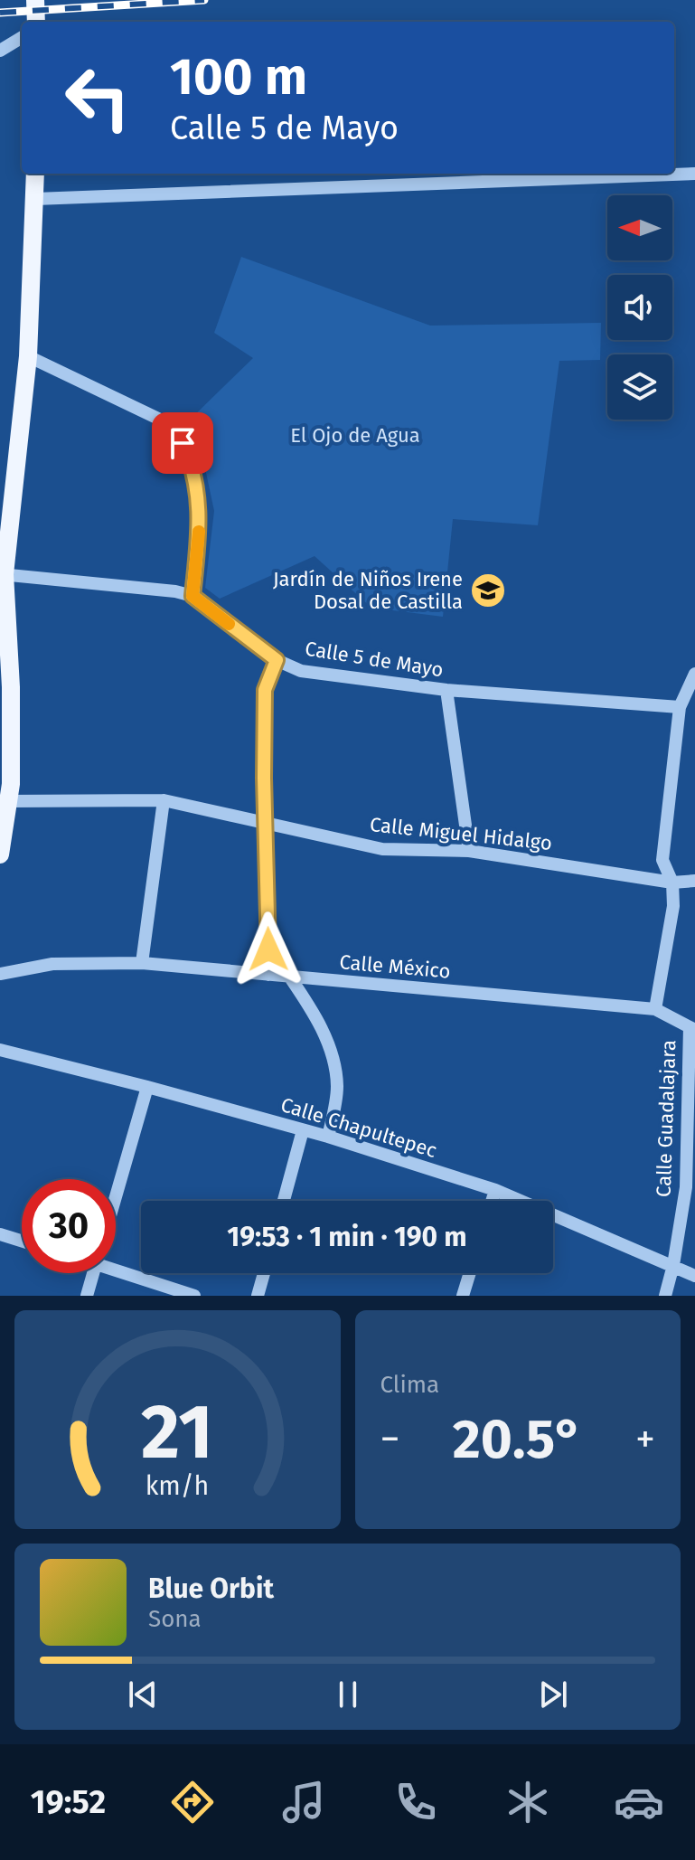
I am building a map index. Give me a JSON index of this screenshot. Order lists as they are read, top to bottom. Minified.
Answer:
{"streets":{"street":["Calle 5 de Mayo","Calle Miguel Hidalgo","Calle México","Calle Guadalajara","Calle Chapultepec"]},"crossings":[["Calle México","Calle Guadalajara"],["Calle Guadalajara","Calle Chapultepec"]],"parks":["El Ojo de Agua"],"places":{"school or university":["Jardín de Niños Irene Dosal de Castilla"]},"north":"left","page":{"turn":["100 m","Calle 5 de Mayo"],"limit":"30","trip":"19:53 · 1 min · 190 m","tile":"Clima","heat":["−","20.5°","+"],"song":["Blue Orbit","Sona"],"tabs":"19:52","gauge":["21","km/h"]}}
